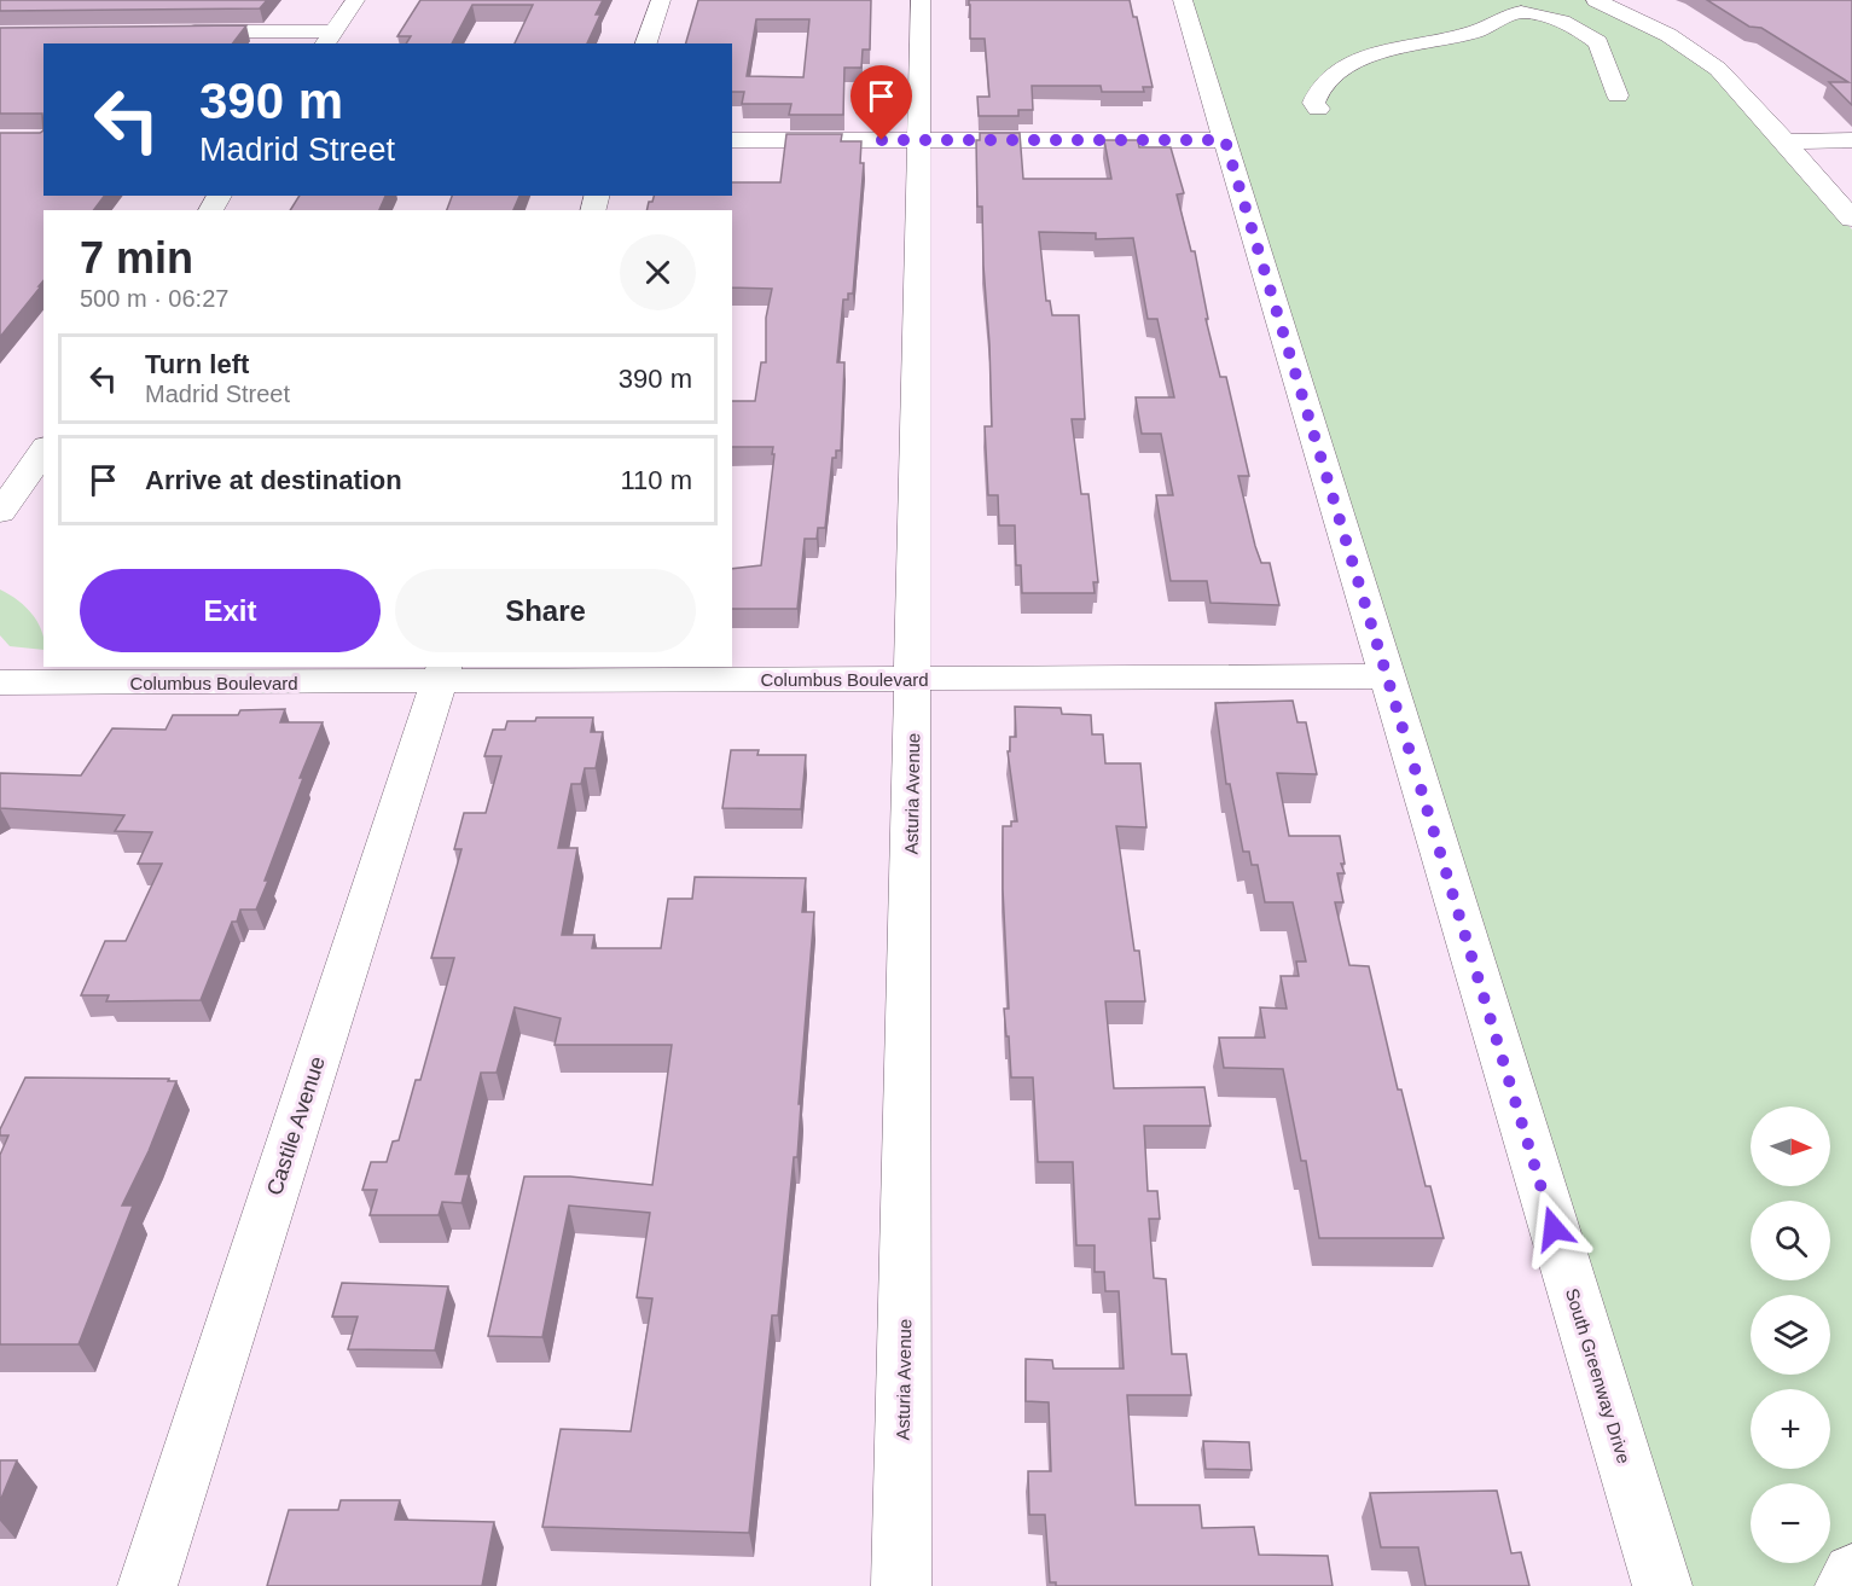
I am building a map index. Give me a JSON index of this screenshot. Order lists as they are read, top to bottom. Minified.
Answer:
{"streets":{"street":["Columbus Boulevard","Asturia Avenue","Castile Avenue","South Greenway Drive"]},"crossings":[["Columbus Boulevard","Asturia Avenue"],["Columbus Boulevard","Castile Avenue"],["Columbus Boulevard","South Greenway Drive"]],"north":"right","page":{"turn":["390 m","Madrid Street"],"heading":["7 min","500 m · 06:27"],"list":[{"name":"Turn left","note":"Madrid Street","value":"390 m"},{"name":"Arrive at destination","value":"110 m"}],"buttons":["Exit","Share"],"map_buttons":["+","−"]}}
